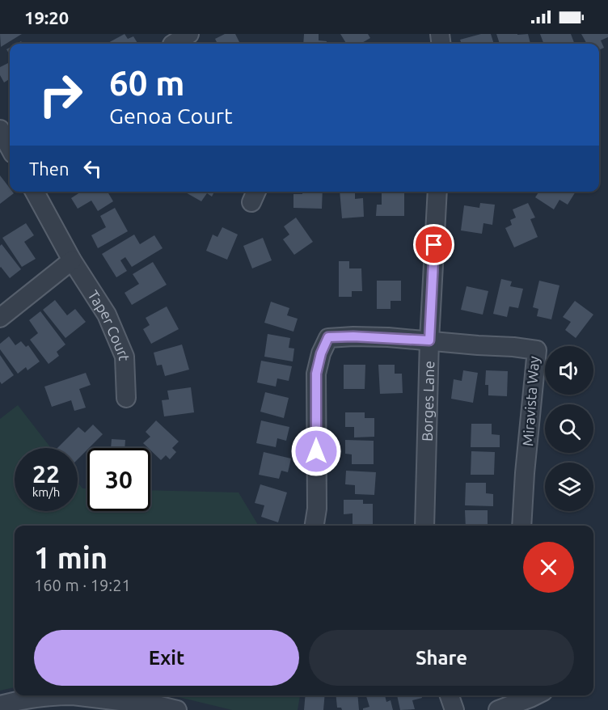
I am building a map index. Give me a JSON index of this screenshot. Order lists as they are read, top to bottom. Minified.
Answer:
{"streets":{"street":["Taper Court","Miravista Way","Borges Lane"]},"crossings":[["Miravista Way","Borges Lane"]],"page":{"status":"19:20","turn":["60 m","Genoa Court"],"then":"Then","speed":"22 km/h","limit":"30","heading":["1 min","160 m · 19:21"],"buttons":["Exit","Share"]}}
